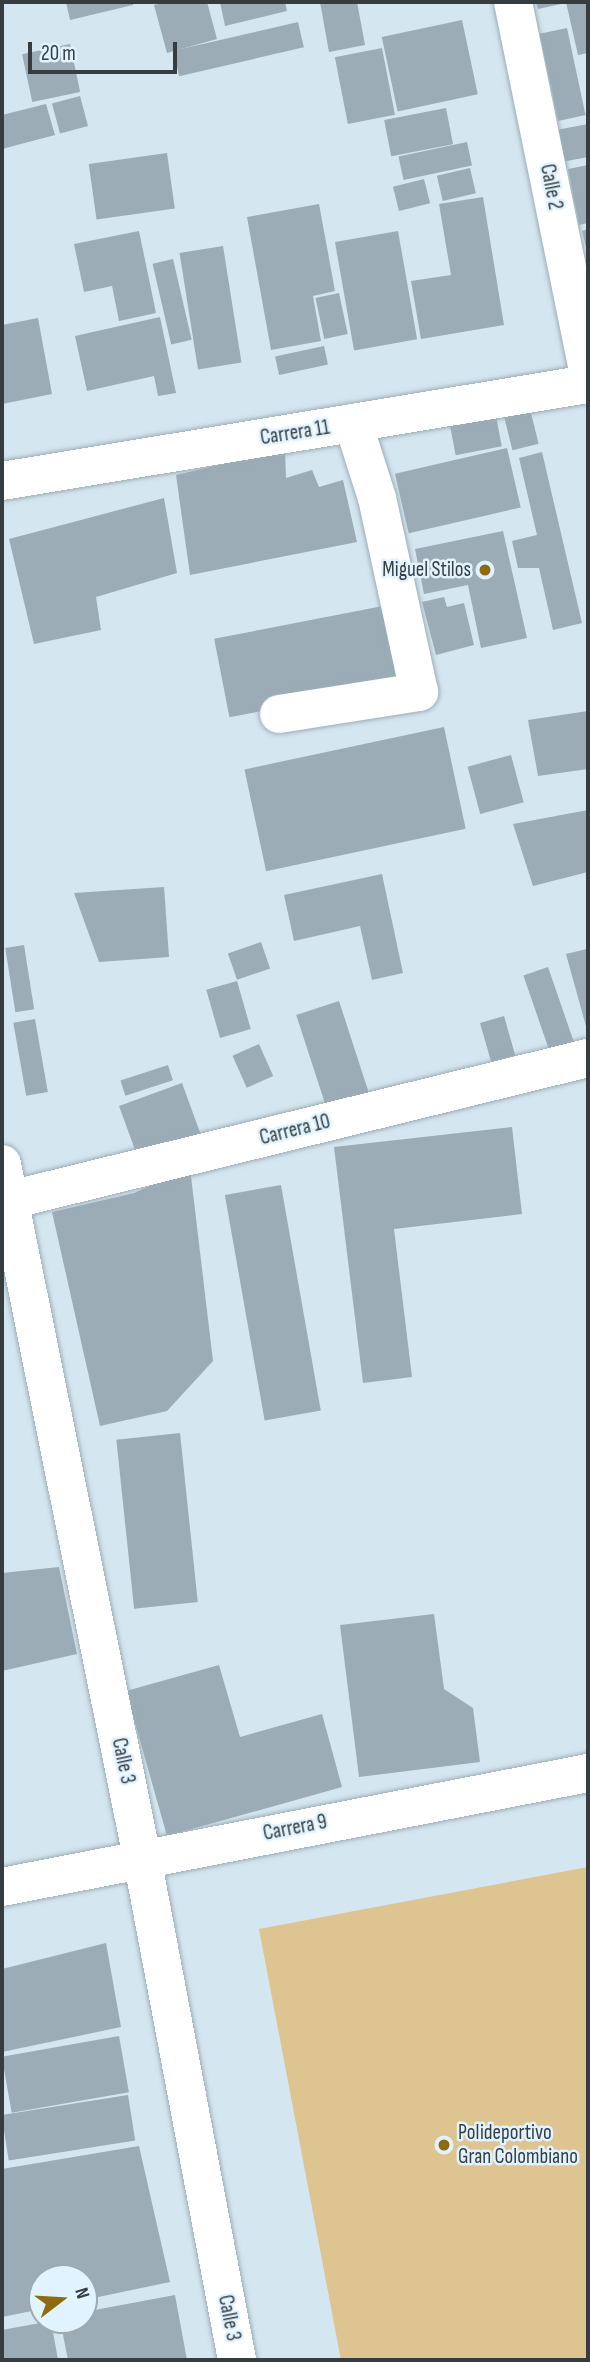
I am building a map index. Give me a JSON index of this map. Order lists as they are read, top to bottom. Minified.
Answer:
{"streets":{"street":["Calle 2","Carrera 11","Carrera 10","Calle 3","Carrera 9"]},"crossings":[["Carrera 10","Calle 3"],["Calle 3","Carrera 9"]],"places":["Miguel Stilos","Polideportivo Gran Colombiano"],"scale_bar":"20 m","north":"right"}
